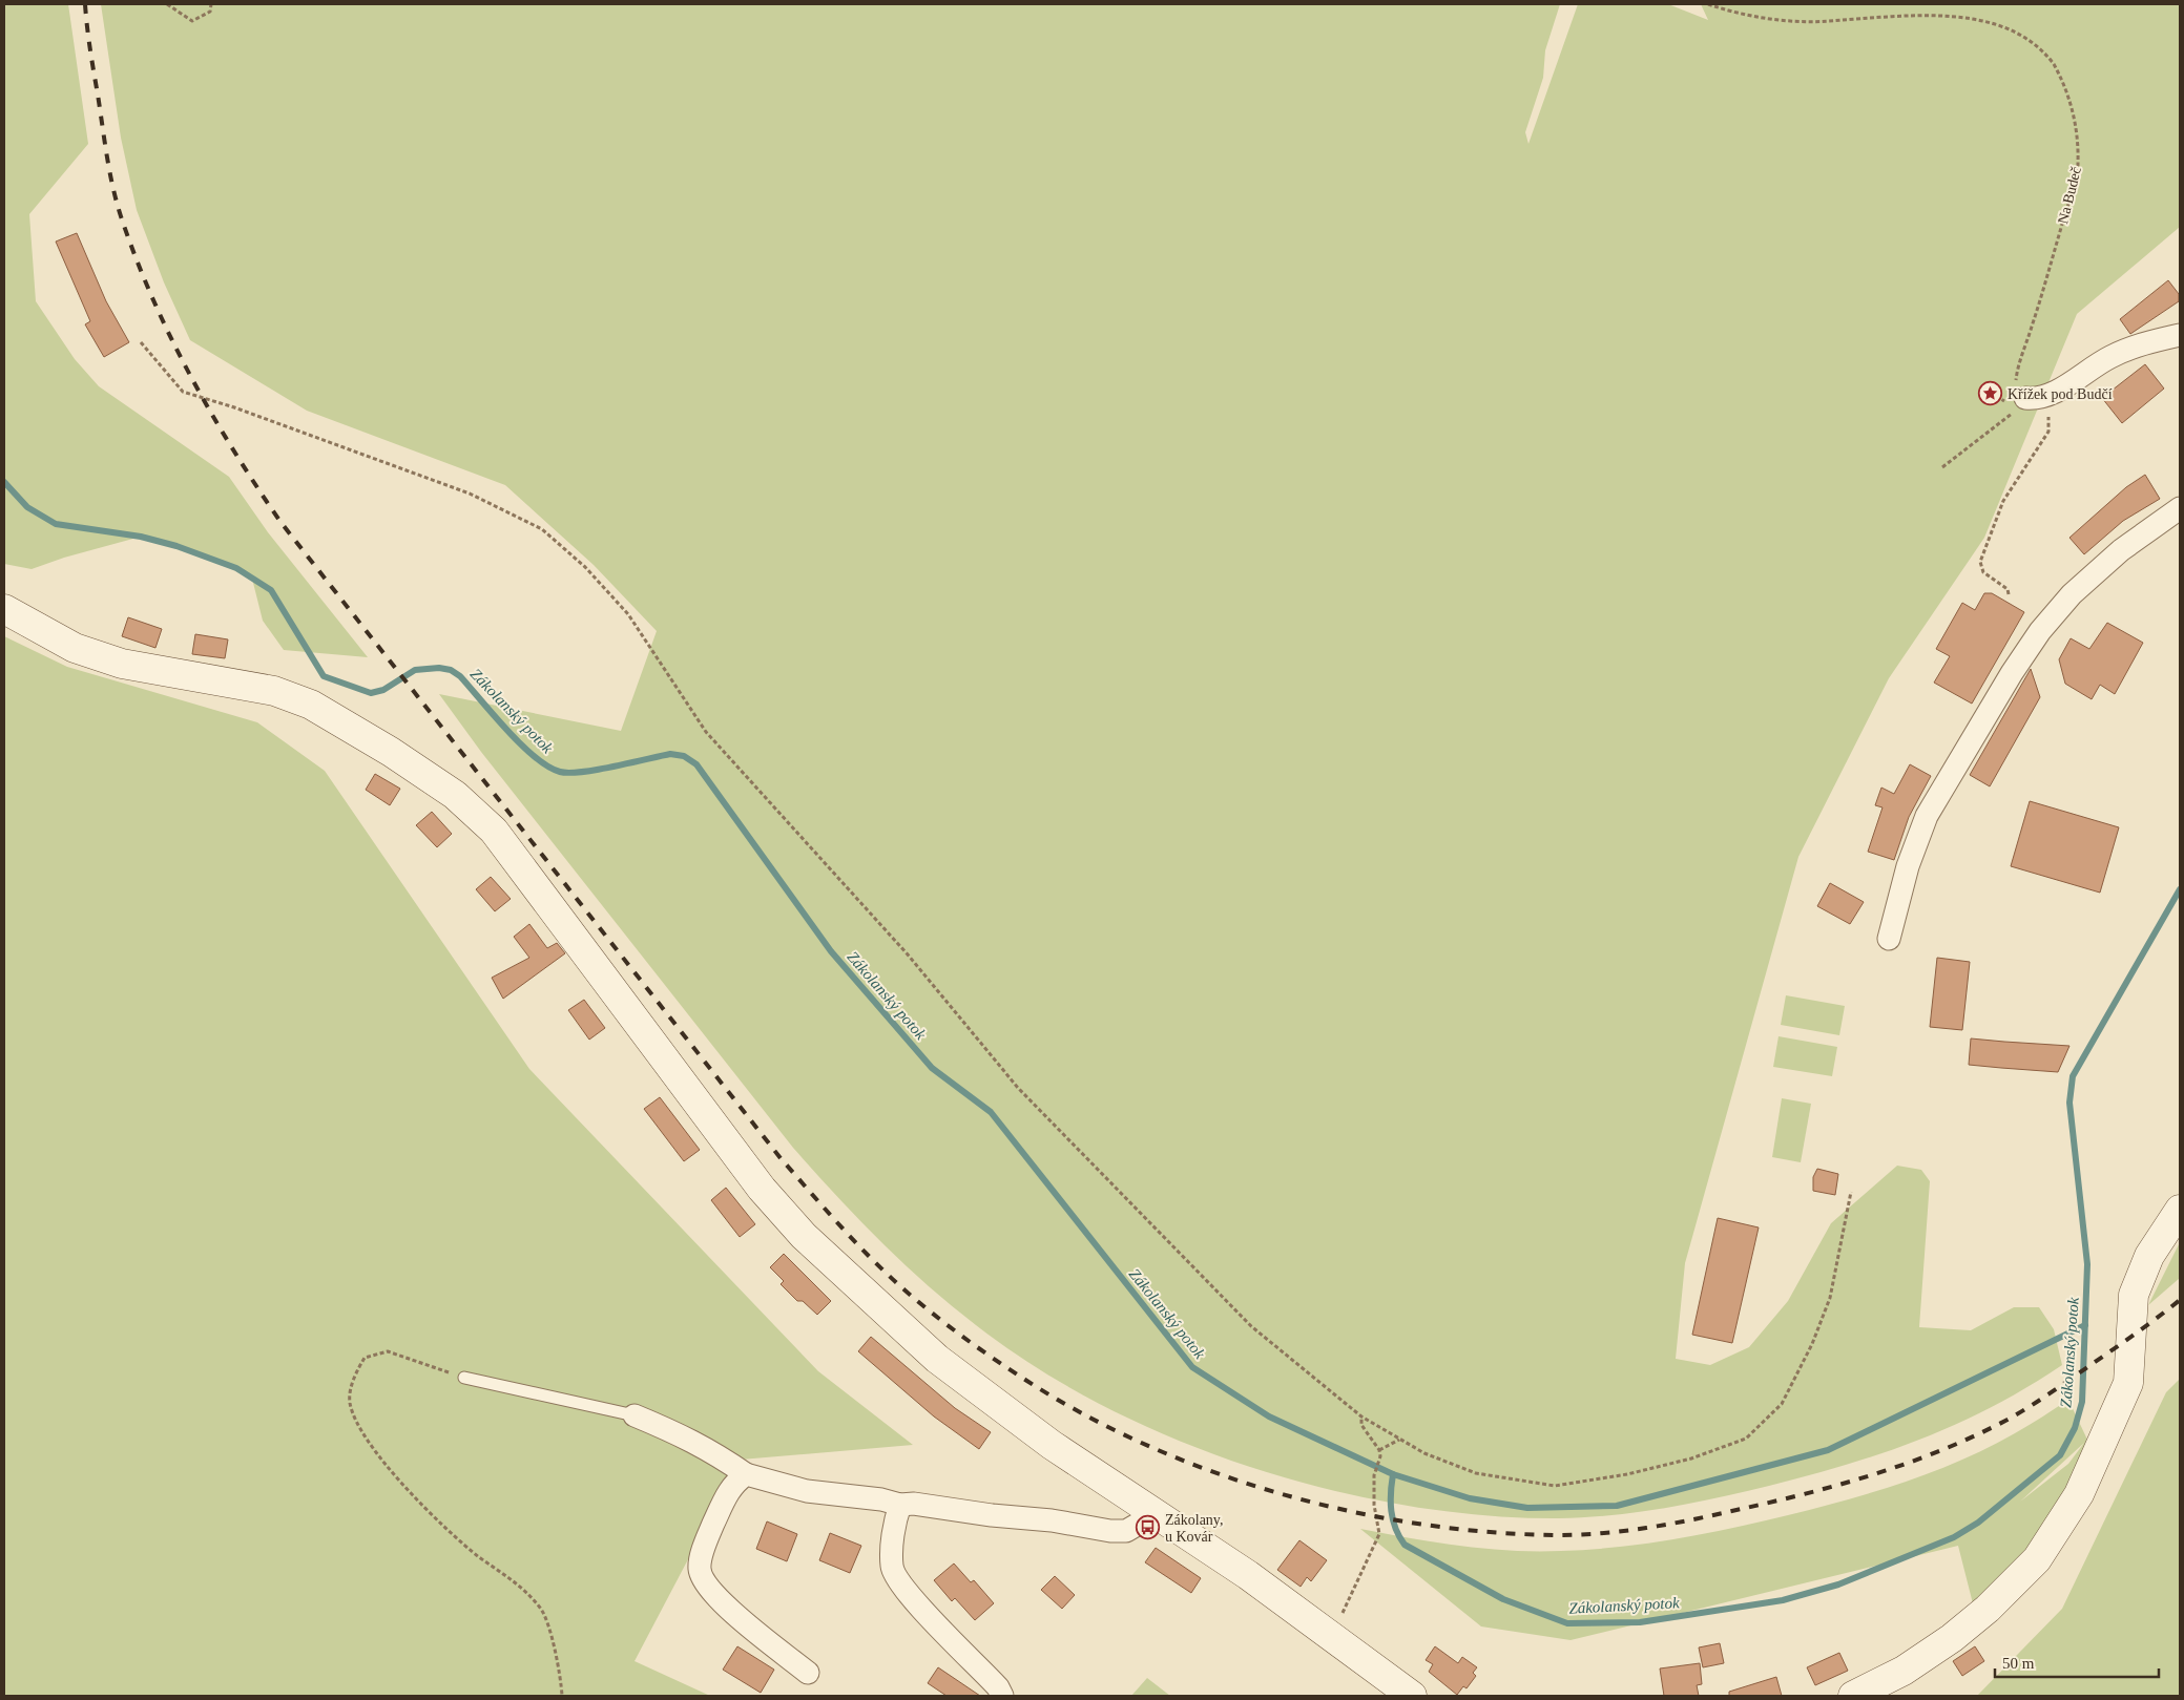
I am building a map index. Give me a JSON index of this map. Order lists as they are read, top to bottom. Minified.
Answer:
{"streets":{"path":["Na Budeč"]},"water":["Zákolanský potok"],"places":{"place":["Křížek pod Budčí"],"bus stop":["Zákolany, u Kovár"]},"scale_bar":"50 m"}
